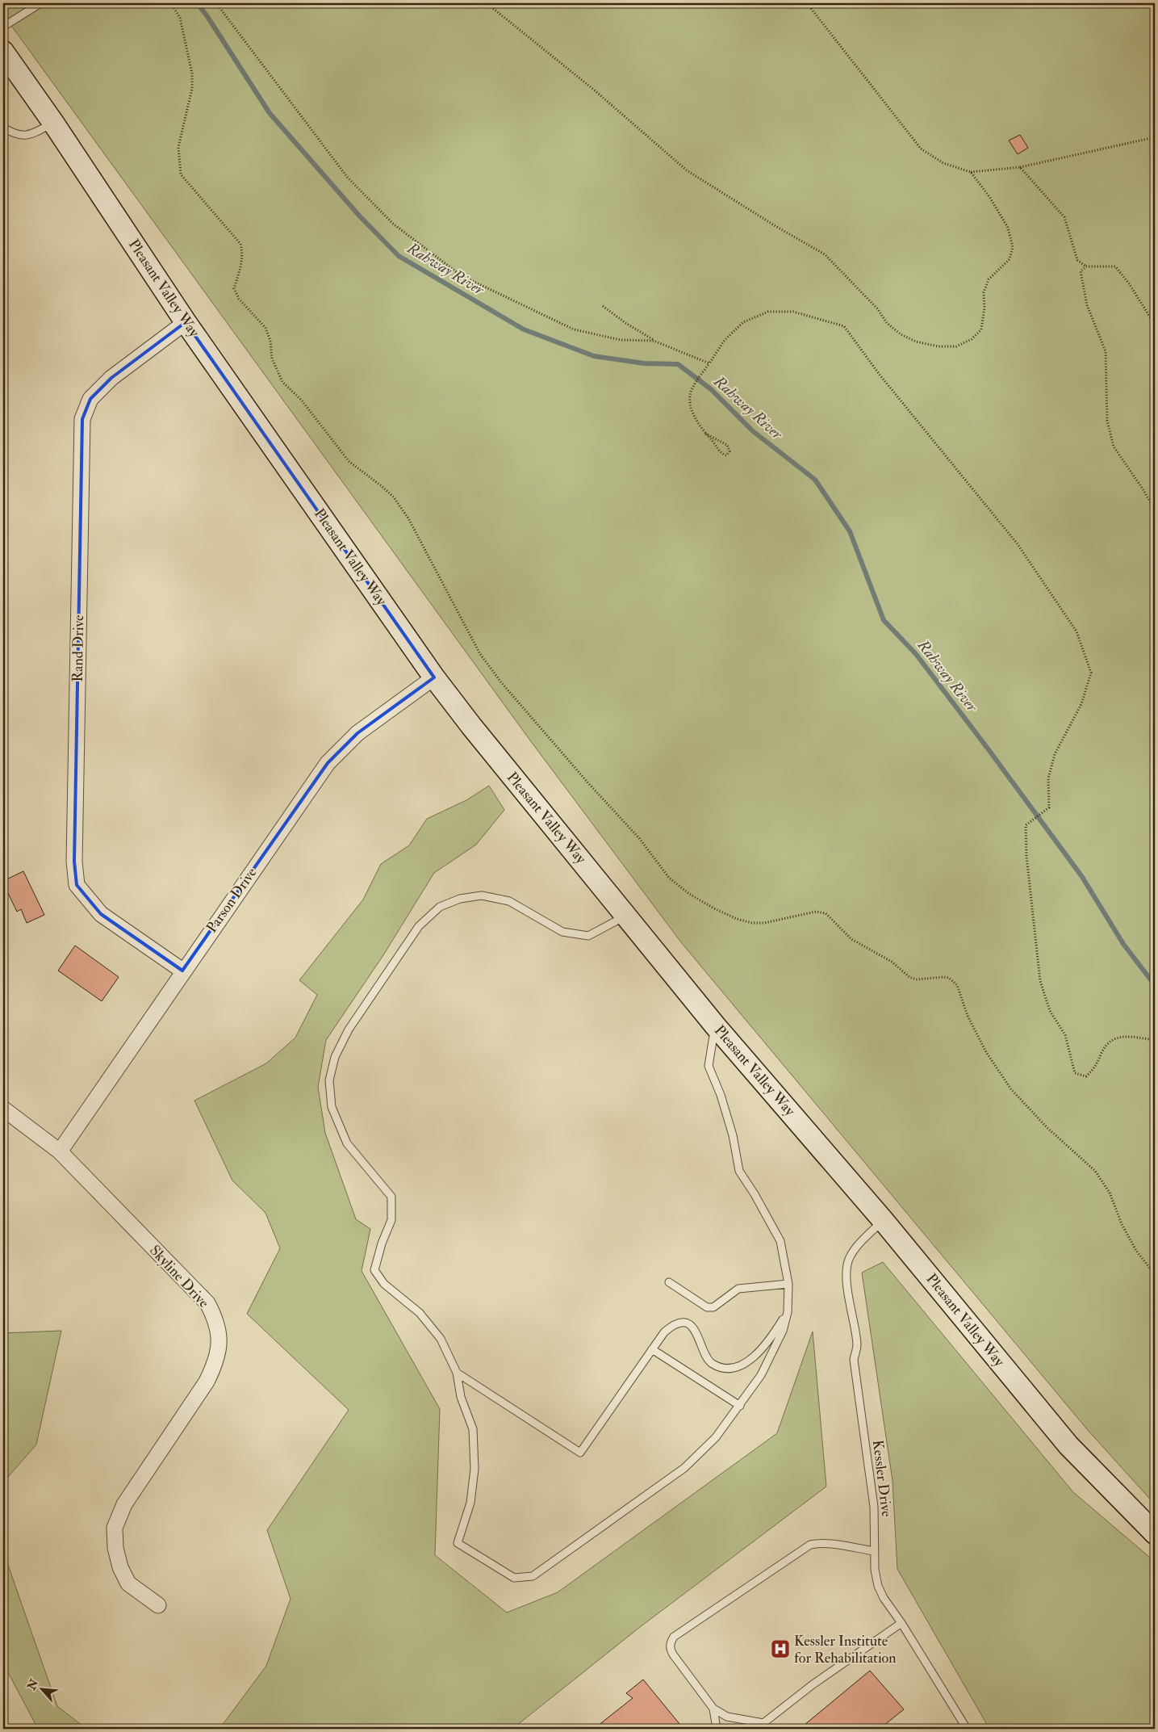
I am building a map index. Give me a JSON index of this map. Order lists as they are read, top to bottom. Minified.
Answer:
{"streets":{"main road":["Pleasant Valley Way"],"street":["Rand Drive","Parson Drive","Skyline Drive"],"lane":["Kessler Drive"]},"crossings":[["Pleasant Valley Way","Rand Drive"],["Pleasant Valley Way","Parson Drive"],["Pleasant Valley Way","Kessler Drive"],["Rand Drive","Parson Drive"],["Parson Drive","Skyline Drive"]],"water":["Rahway River"],"places":{"hospital":["Kessler Institute for Rehabilitation"]},"north":"top left"}
